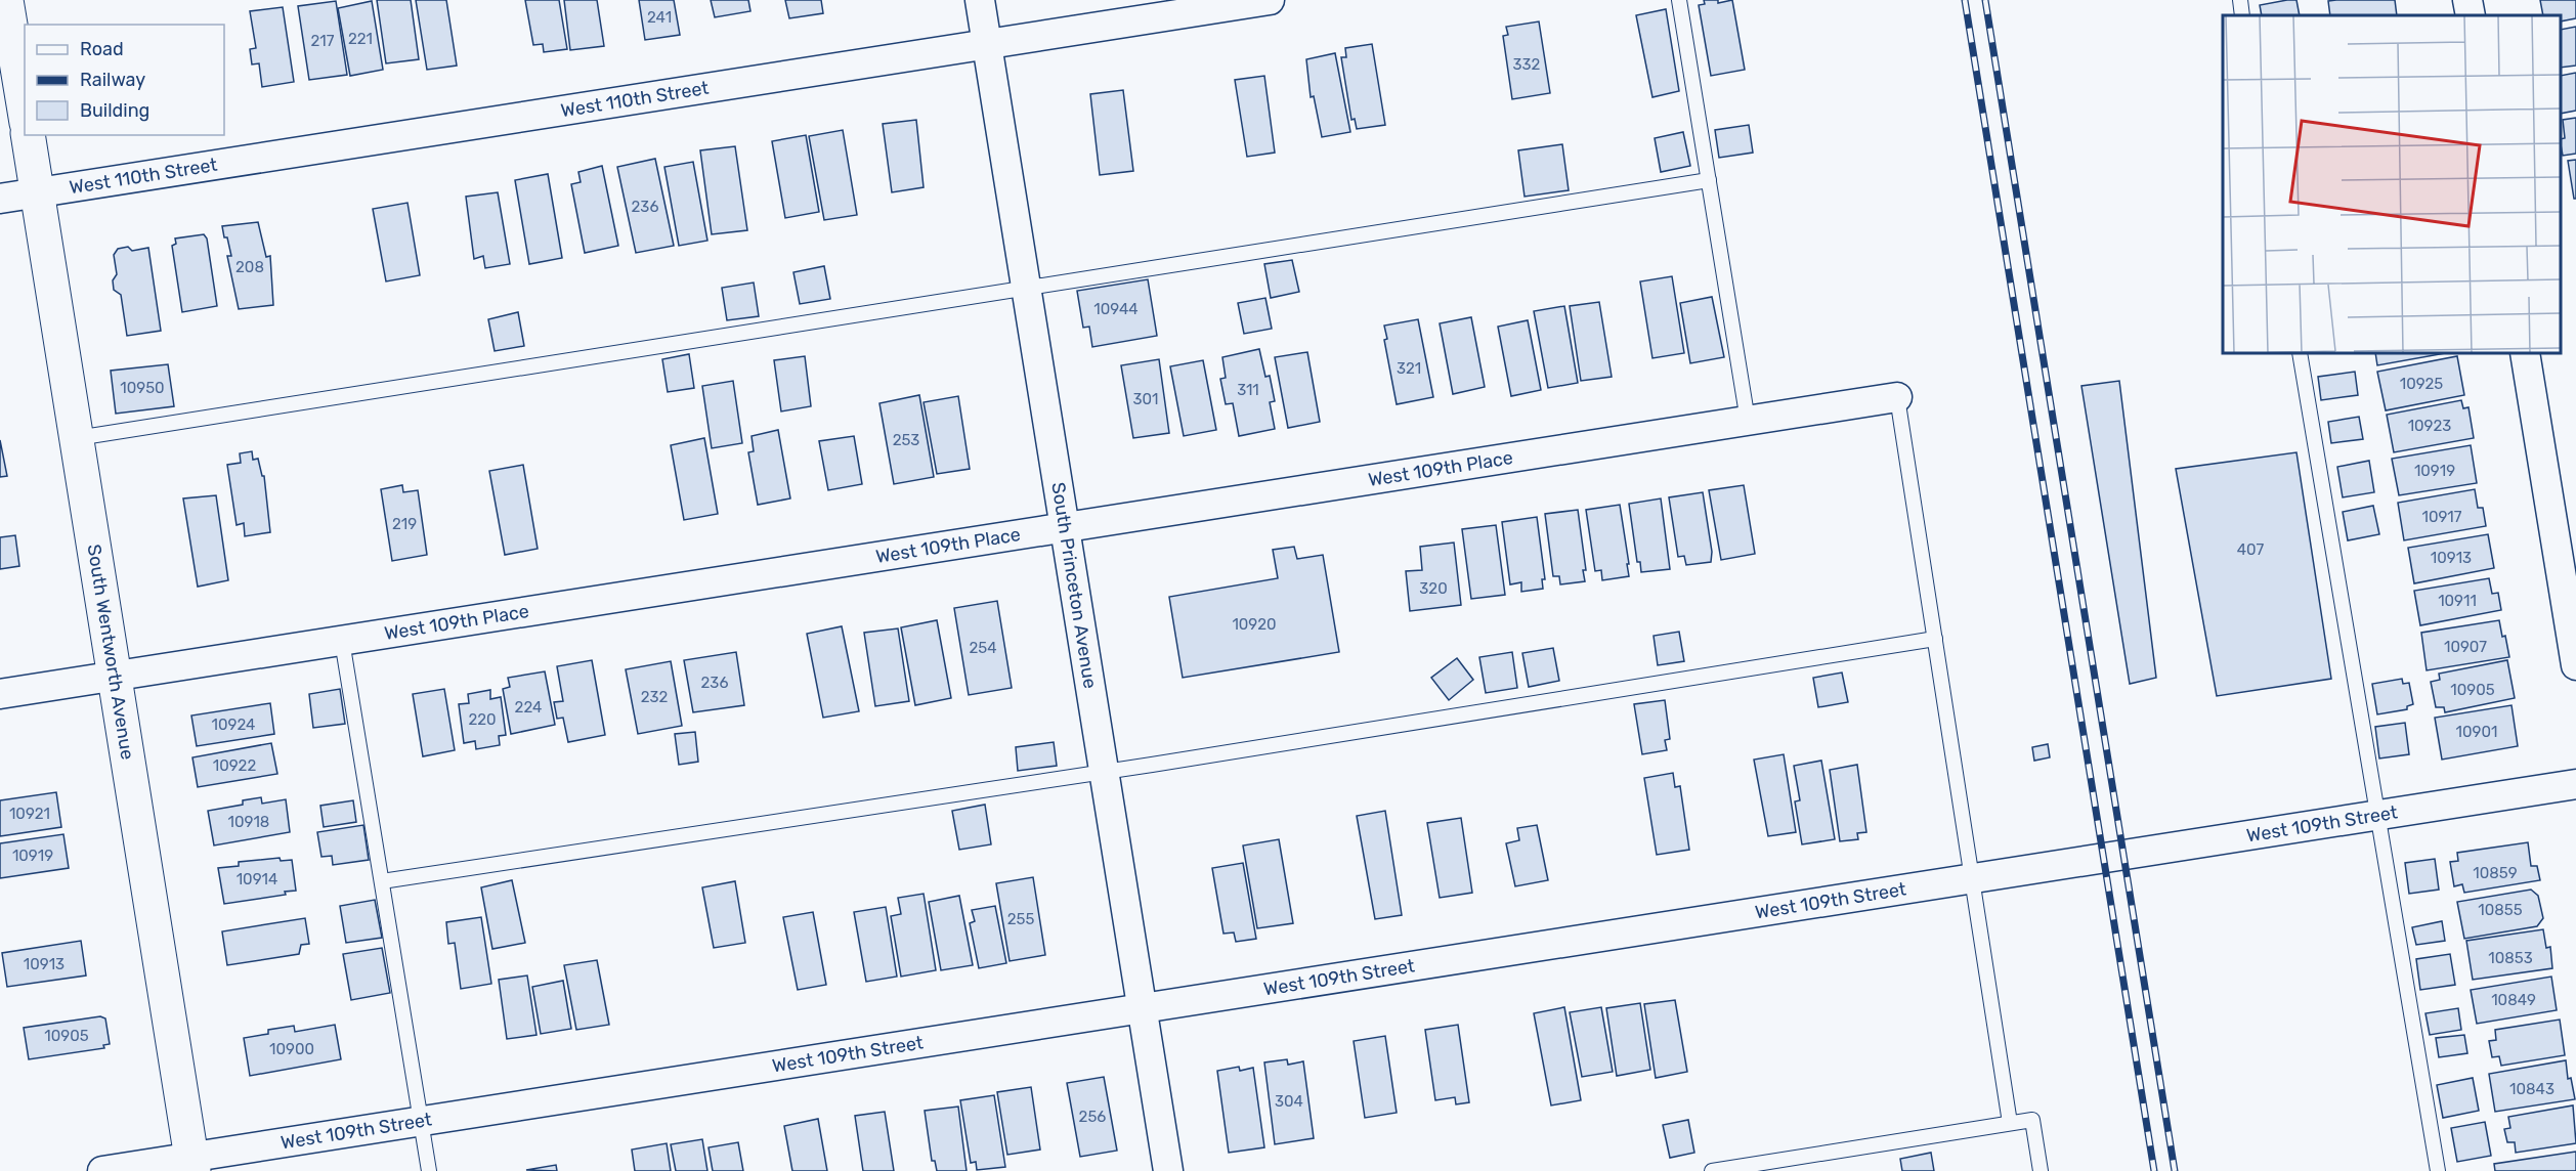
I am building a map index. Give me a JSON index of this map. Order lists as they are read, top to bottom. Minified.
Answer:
{"streets":{"street":["West 110th Street","West 109th Place","South Princeton Avenue","South Wentworth Avenue","West 109th Street"]},"crossings":[["West 110th Street","South Princeton Avenue"],["West 110th Street","South Wentworth Avenue"],["West 109th Place","South Princeton Avenue"],["West 109th Place","South Wentworth Avenue"],["South Princeton Avenue","West 109th Street"],["South Wentworth Avenue","West 109th Street"]],"house_numbers":["241","221","217","332","236","208","10944","321","10925","10950","311","301","10923","253","10919","10917","219","407","10913","320","10911","10920","10907","254","236","10905","232","224","220","10924","10901","10922","10921","10918","10919","10859","10914","10855","255","10853","10913","10849","10905","10900","10843","304","256"],"legend":["Road","Railway","Building"]}
